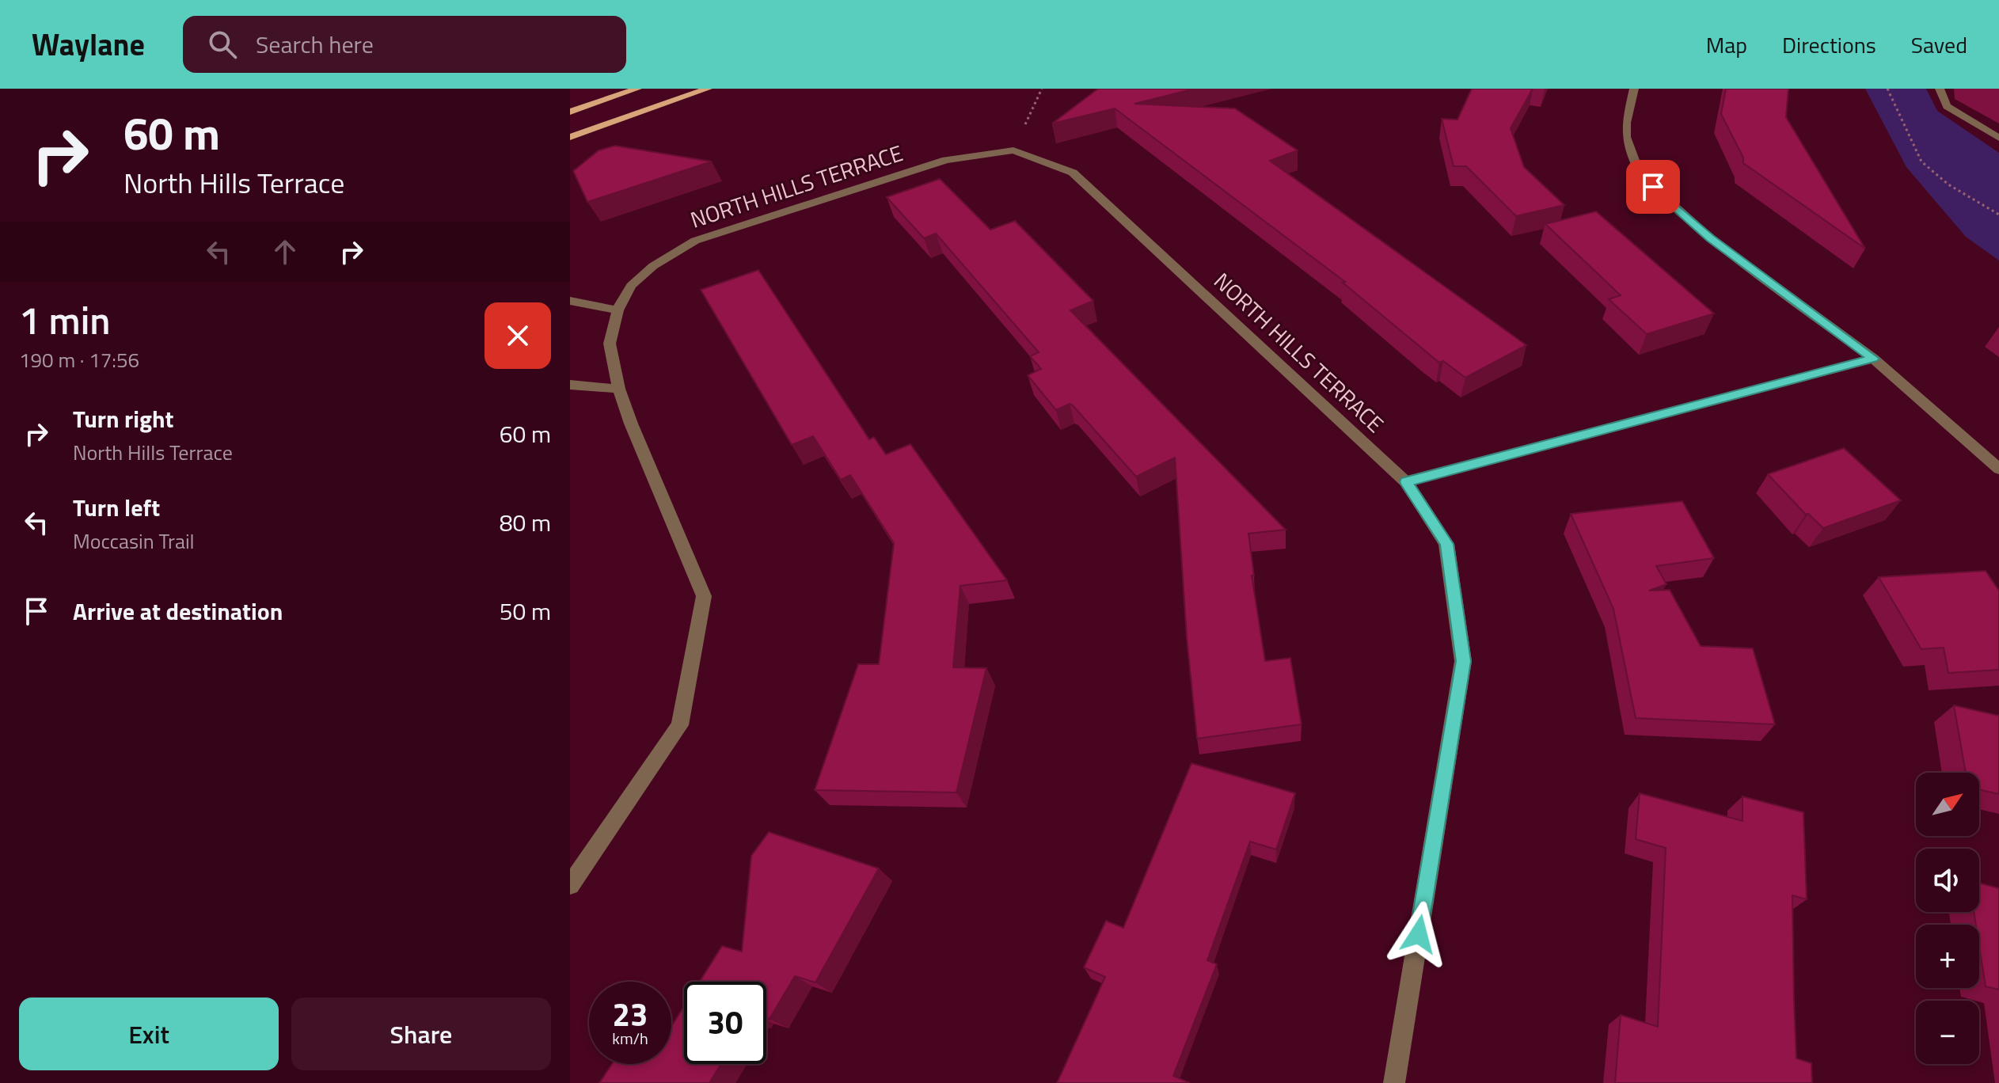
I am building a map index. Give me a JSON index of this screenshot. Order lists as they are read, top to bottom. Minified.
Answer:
{"streets":{"street":["NORTH HILLS TERRACE"]},"north":"top right","page":{"header":"Waylane","search":"Search here","nav":["Map","Directions","Saved"],"turn":["60 m","North Hills Terrace"],"heading":["1 min","190 m · 17:56"],"list":[{"name":"Turn right","note":"North Hills Terrace","value":"60 m"},{"name":"Turn left","note":"Moccasin Trail","value":"80 m"},{"name":"Arrive at destination","value":"50 m"}],"map_buttons":["+","−"],"speed":"23 km/h","limit":"30","buttons":["Exit","Share"]}}
